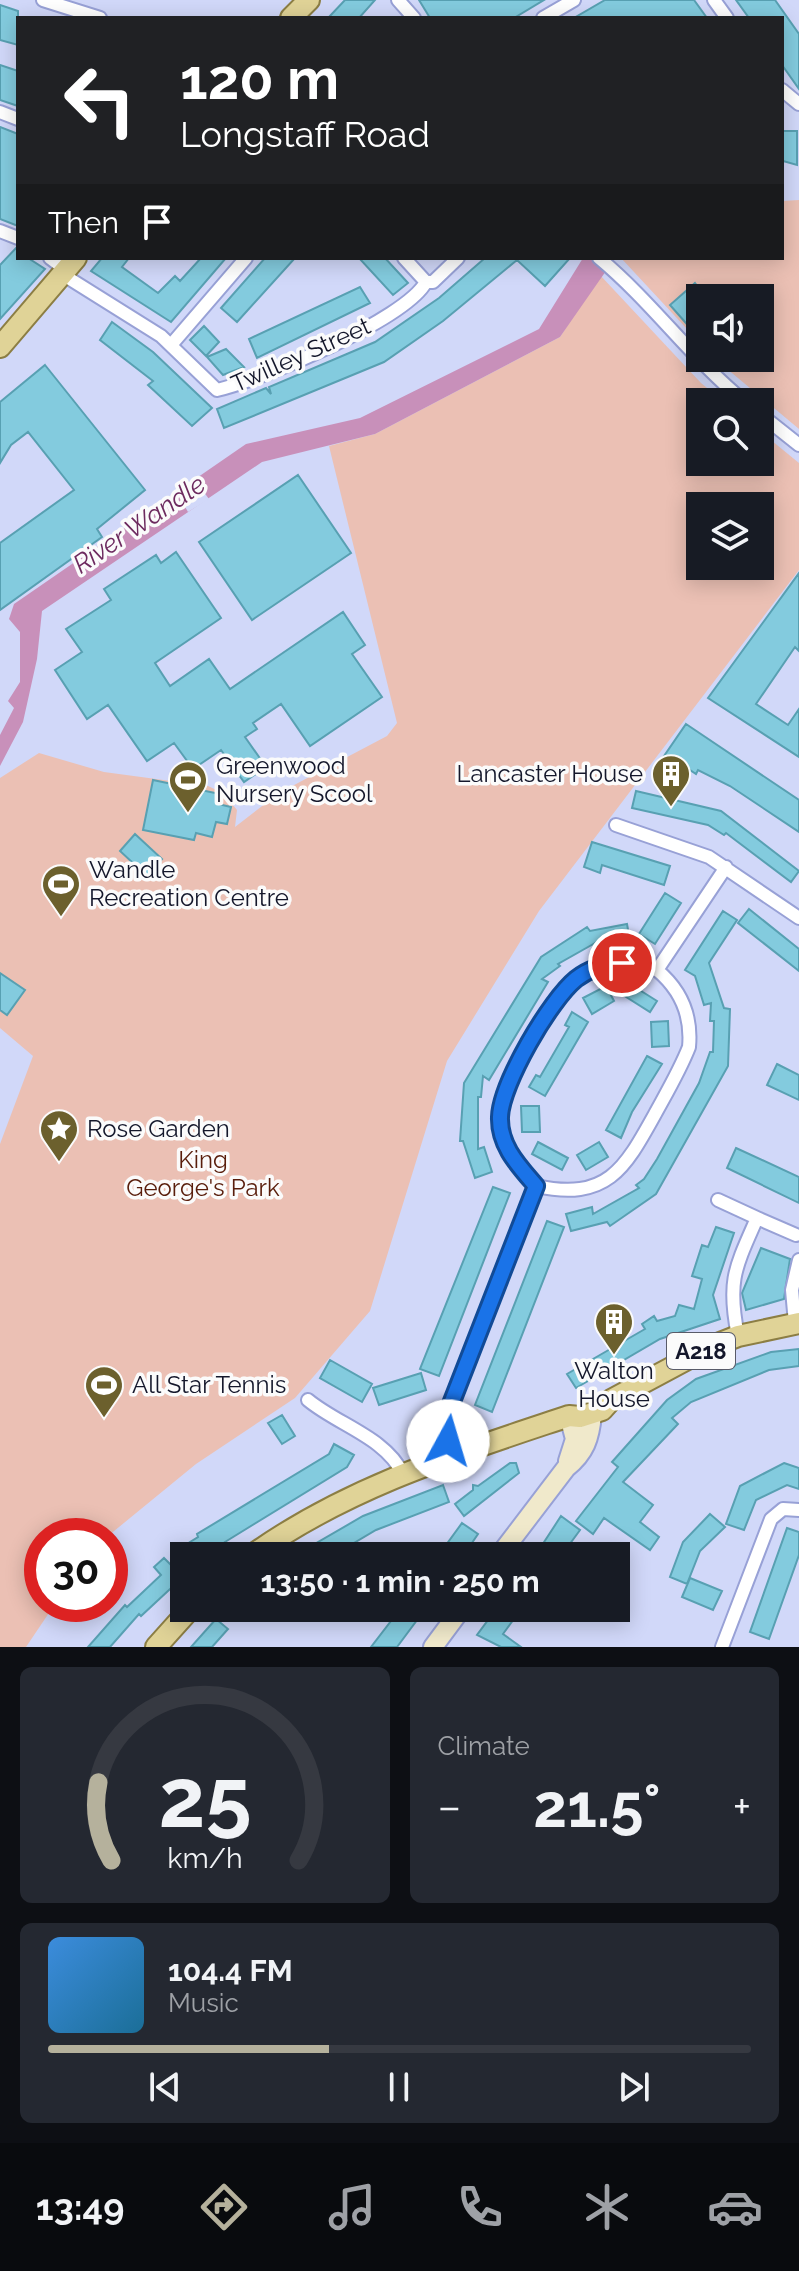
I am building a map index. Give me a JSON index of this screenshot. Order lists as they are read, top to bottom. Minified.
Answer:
{"streets":{"main road":["A218"],"street":["Twilley Street"]},"water":["River Wandle"],"parks":["King George's Park"],"places":{"building":["Lancaster House","Walton House"],"sports":["Greenwood Nursery Scool","Wandle Recreation Centre","All Star Tennis"],"place":["Rose Garden"]},"page":{"turn":["120 m","Longstaff Road"],"then":"Then","limit":"30","trip":"13:50 · 1 min · 250 m","tile":"Climate","heat":["−","21.5°","+"],"song":["104.4 FM","Music"],"tabs":"13:49","gauge":["25","km/h"]}}
